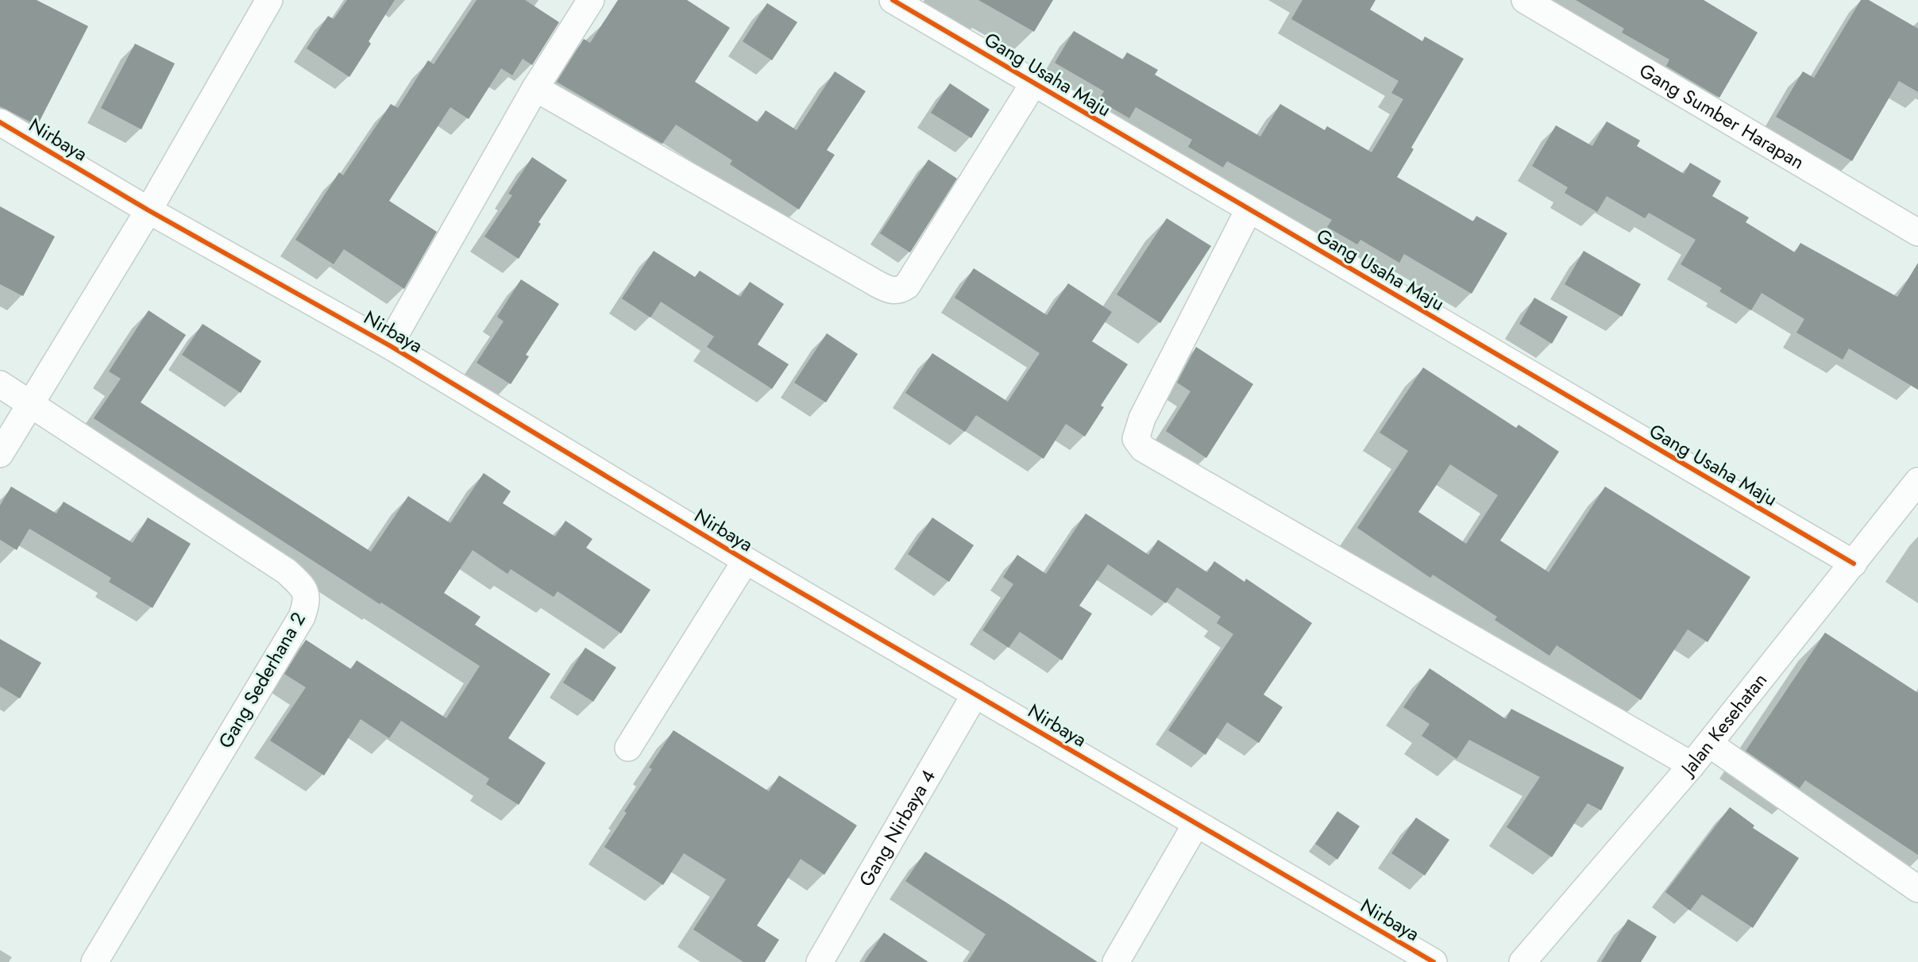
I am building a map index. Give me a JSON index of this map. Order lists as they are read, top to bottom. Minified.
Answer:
{"streets":{"street":["Gang Usaha Maju","Gang Sumber Harapan","Nirbaya","Gang Sederhana 2","Jalan Kesehatan","Gang Nirbaya 4"]},"crossings":[["Gang Usaha Maju","Jalan Kesehatan"],["Nirbaya","Gang Nirbaya 4"]]}
